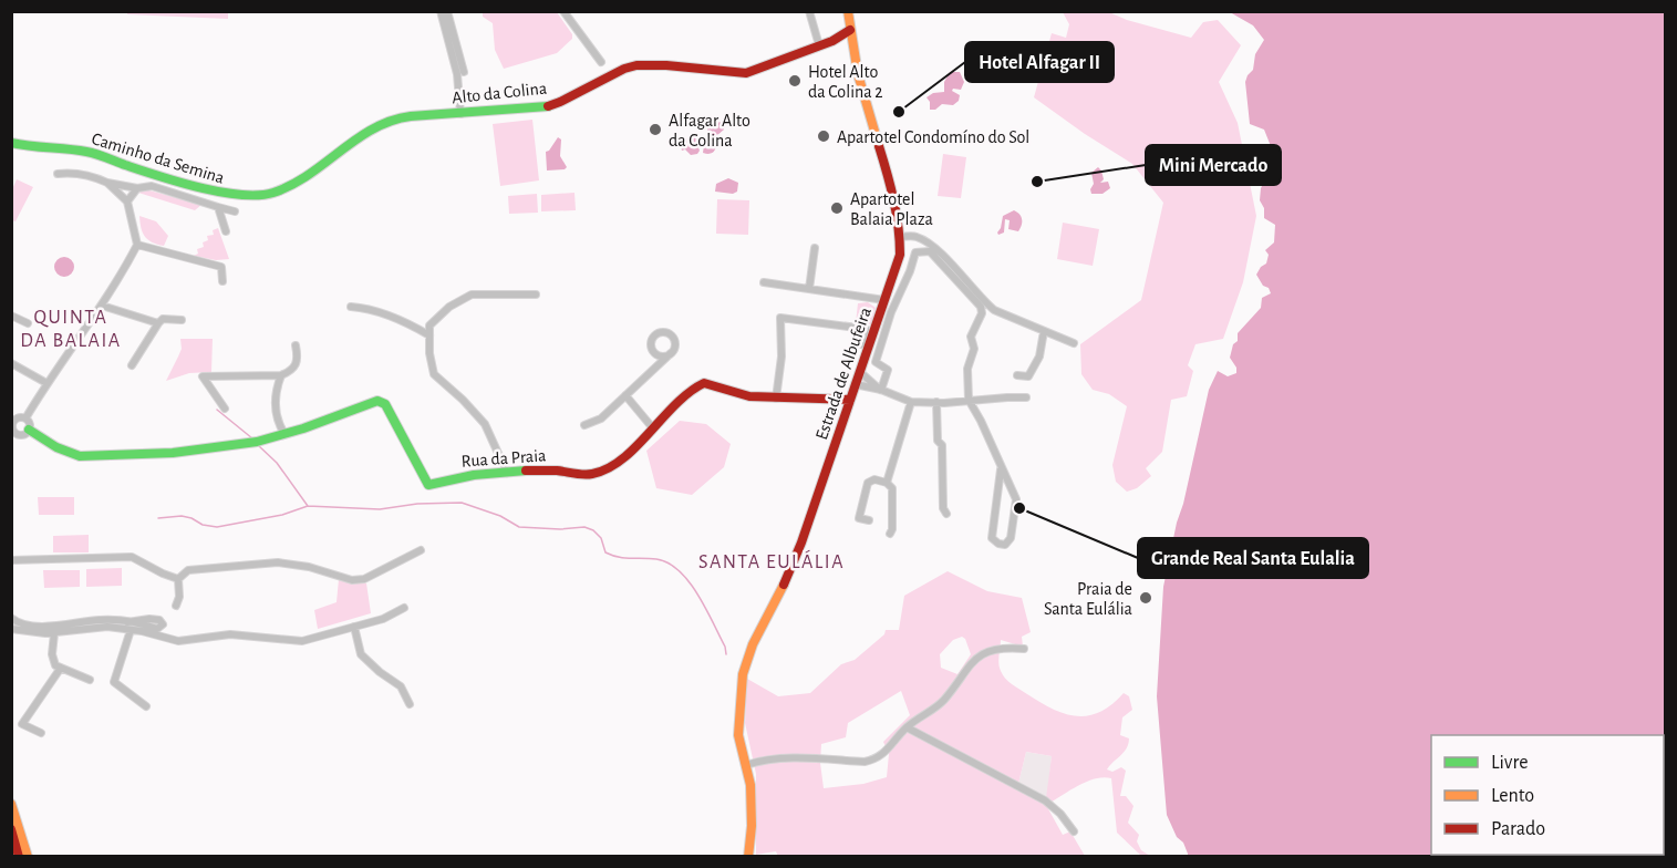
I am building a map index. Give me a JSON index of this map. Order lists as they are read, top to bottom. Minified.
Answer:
{"streets":{"street":["Alto da Colina","Caminho da Semina","Estrada de Albufeira","Rua da Praia"]},"crossings":[["Alto da Colina","Caminho da Semina"],["Alto da Colina","Estrada de Albufeira"],["Estrada de Albufeira","Rua da Praia"]],"districts":["QUINTA DA BALAIA","SANTA EULÁLIA"],"places":["Hotel Alto da Colina 2","Hotel Alfagar II","Alfagar Alto da Colina","Apartotel Condomíno do Sol","Mini Mercado","Apartotel Balaia Plaza","Grande Real Santa Eulalia","Praia de Santa Eulália"],"legend":["Livre","Lento","Parado"]}
